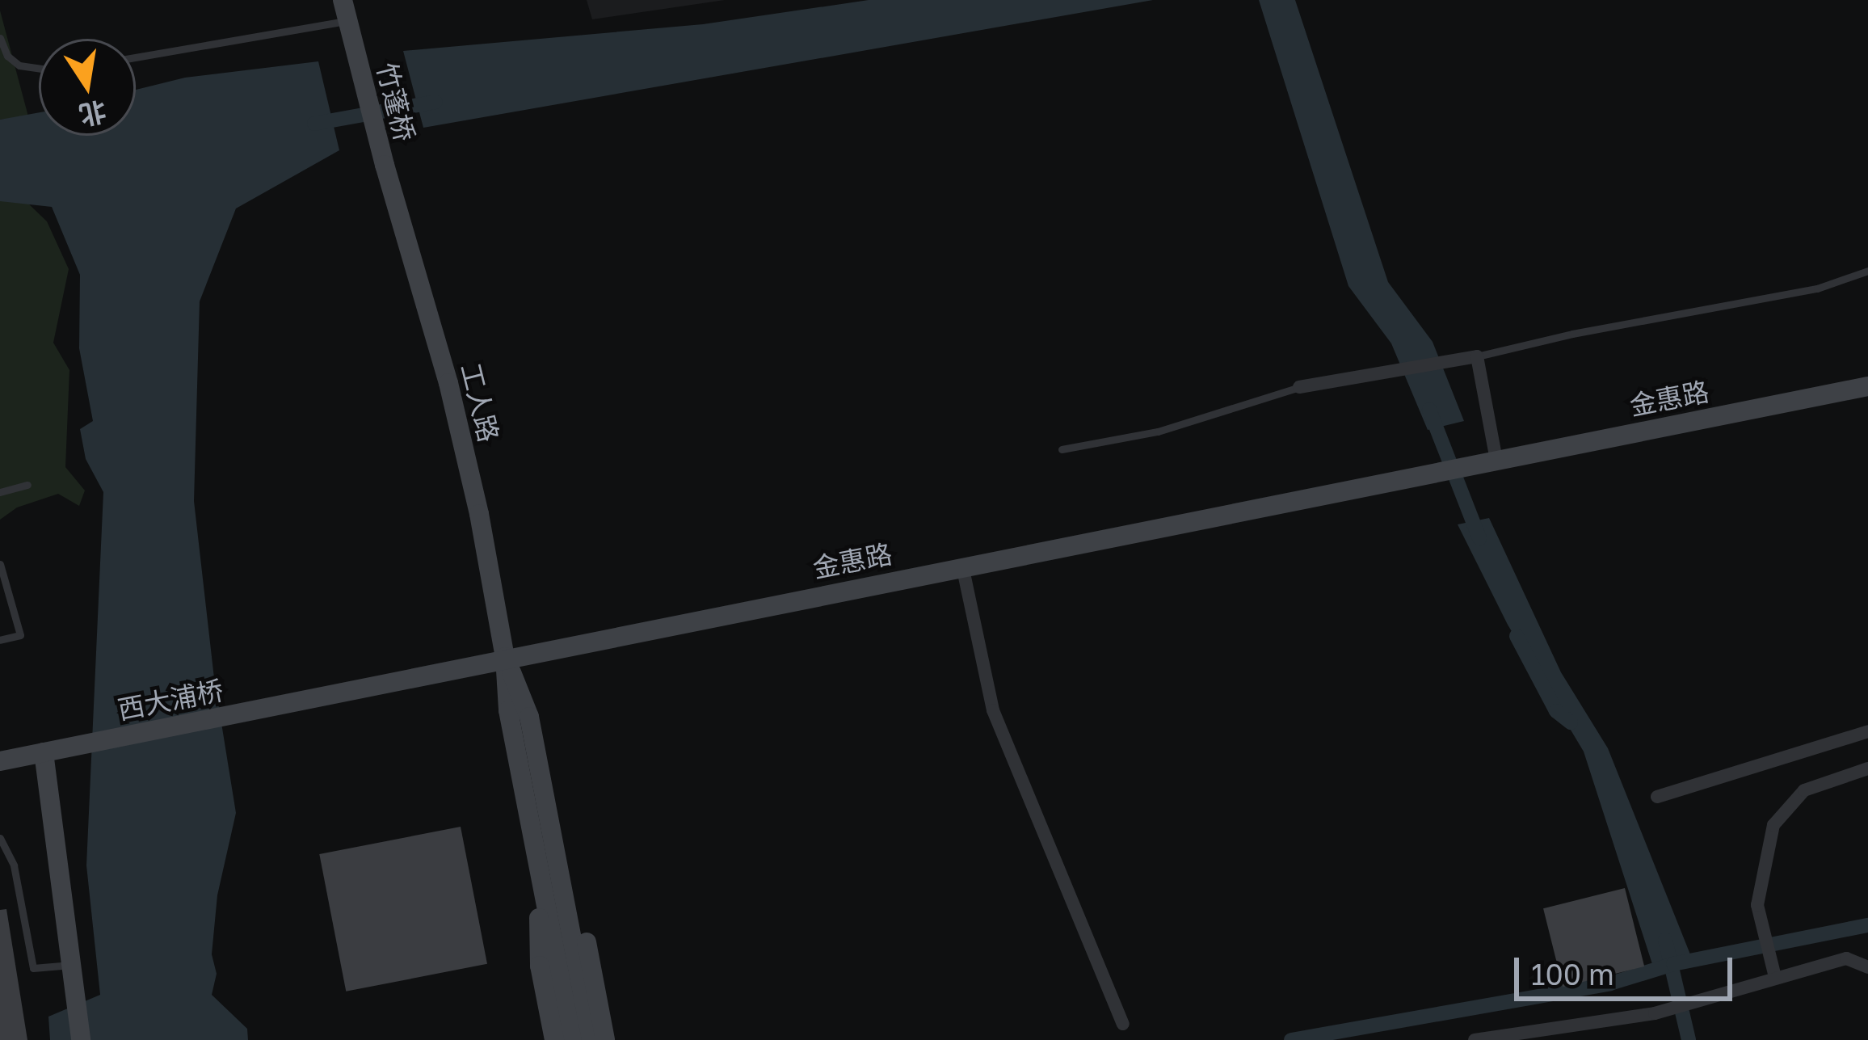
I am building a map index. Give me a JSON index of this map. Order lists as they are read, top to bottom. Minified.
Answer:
{"streets":{"main road":["竹蓬桥","金惠路","工人路","西大浦桥"]},"crossings":[["竹蓬桥","工人路"],["金惠路","工人路"],["金惠路","西大浦桥"]],"scale_bar":"100 m","north":"bottom"}
